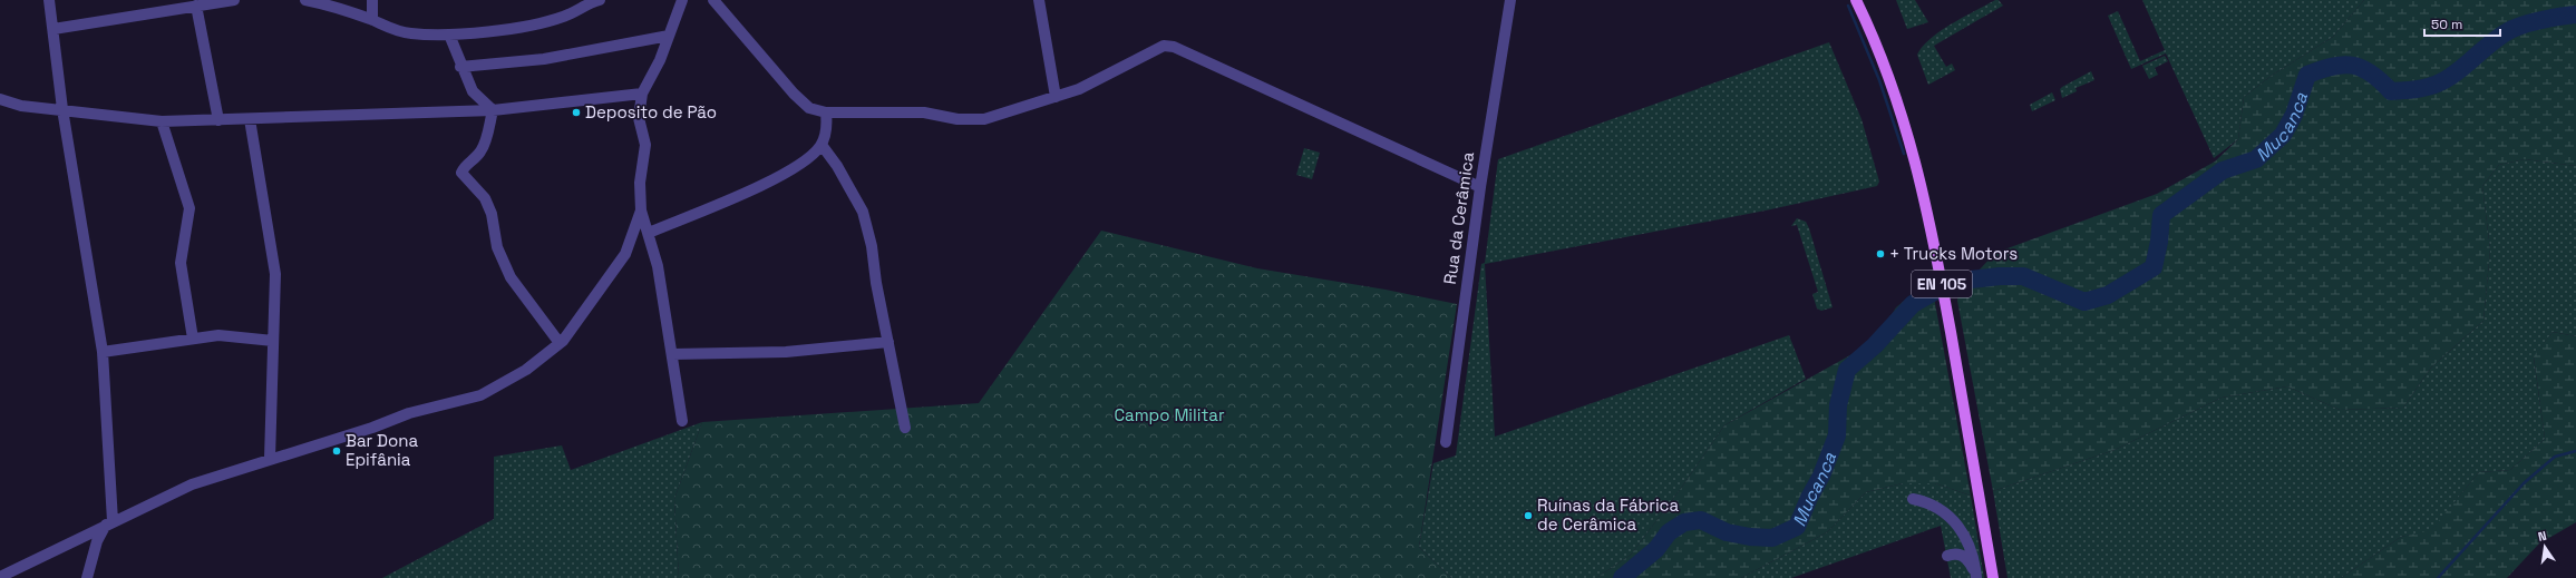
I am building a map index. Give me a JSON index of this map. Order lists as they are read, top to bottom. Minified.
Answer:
{"streets":{"main road":["EN 105"],"street":["Rua da Cerâmica"]},"water":["Mucanca"],"parks":["Campo Militar"],"places":["Deposito de Pão","+ Trucks Motors","Bar Dona Epifânia","Ruínas da Fábrica de Cerâmica"],"scale_bar":"50 m","north":"top"}
